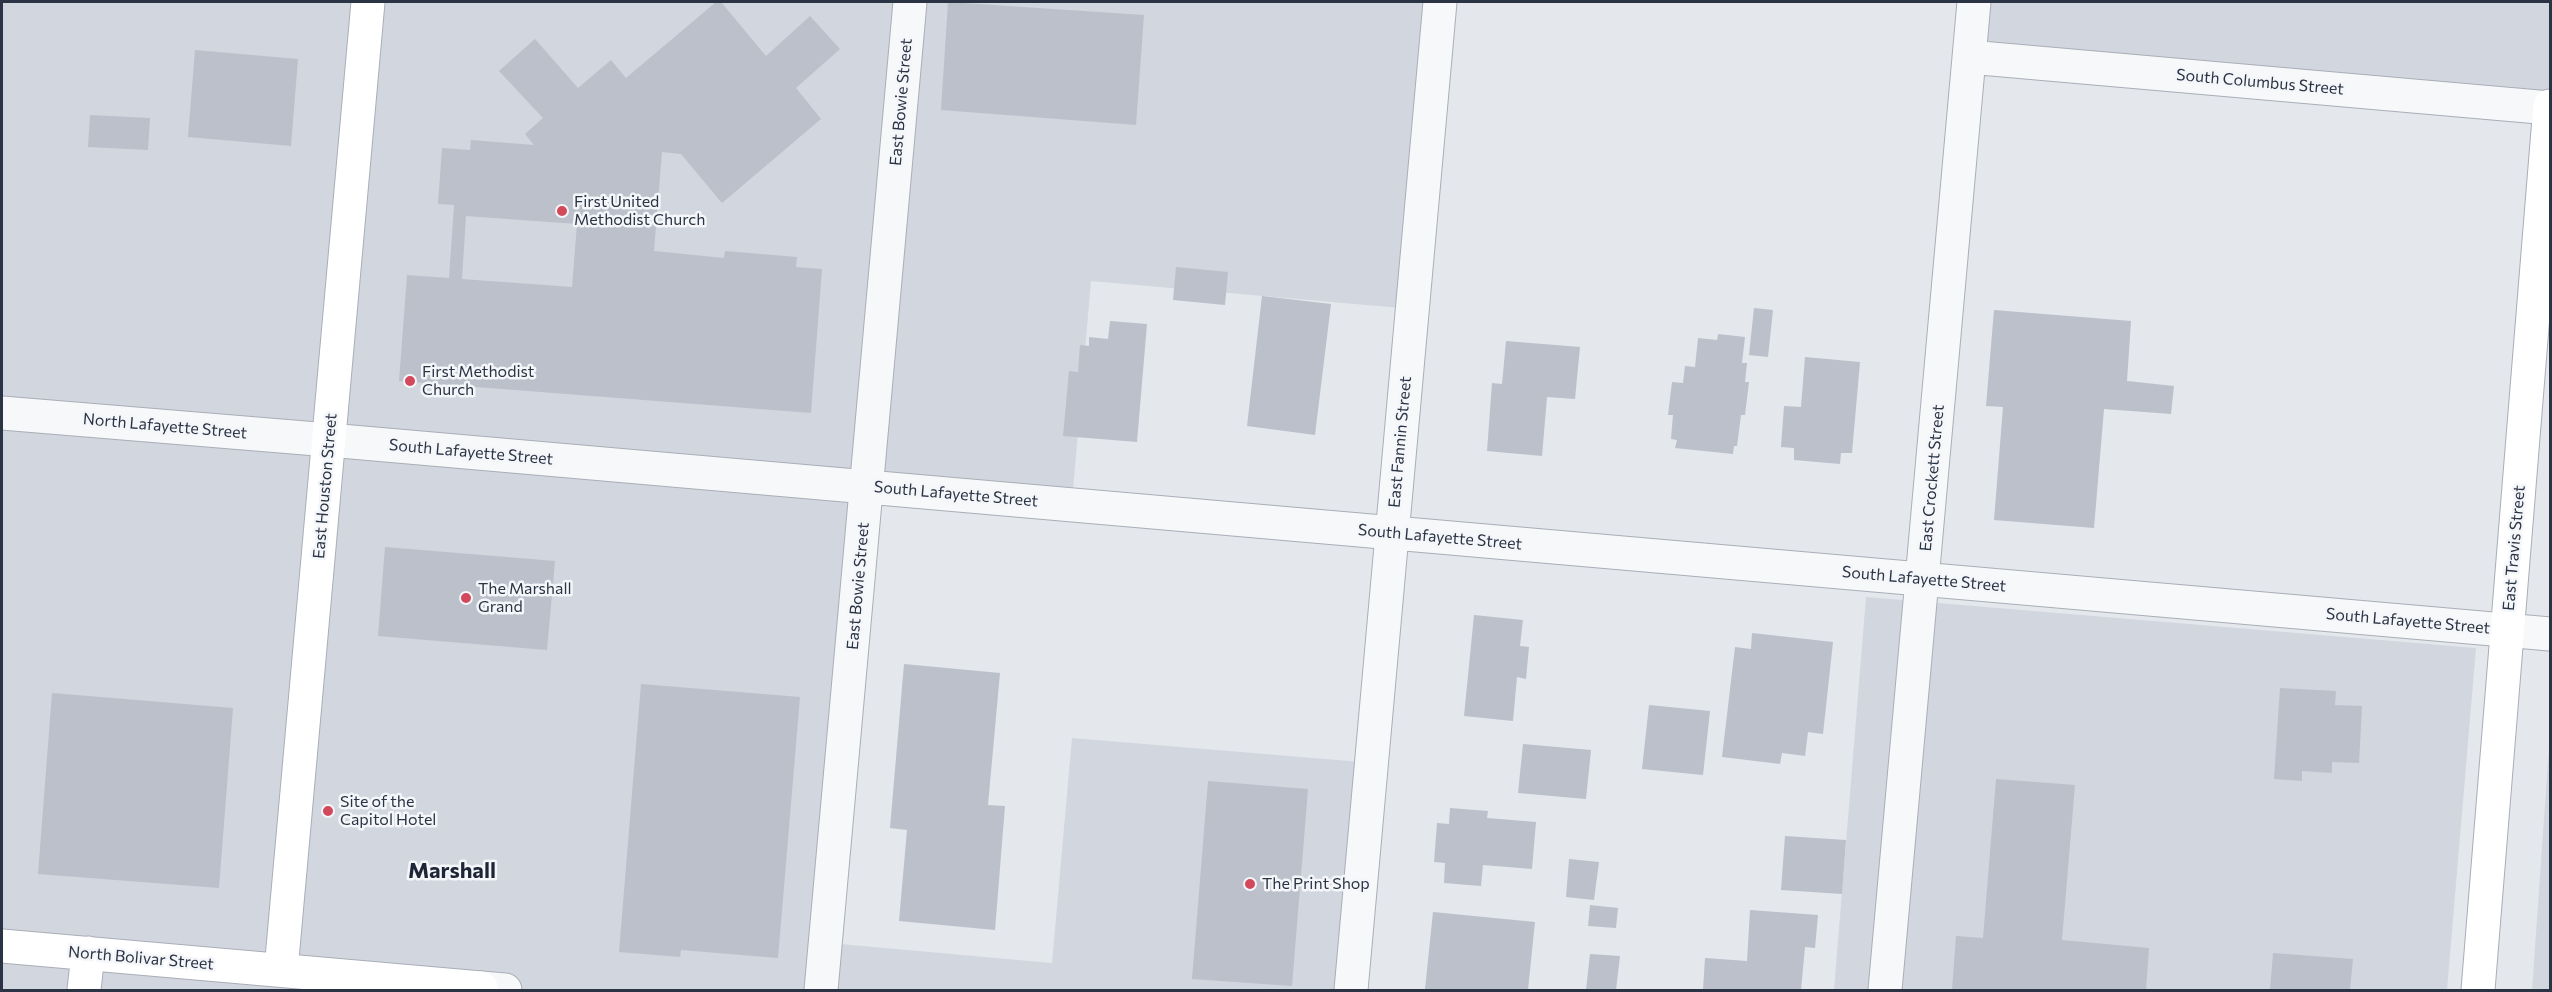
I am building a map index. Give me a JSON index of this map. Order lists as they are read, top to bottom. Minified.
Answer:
{"streets":{"main road":["East Houston Street","East Travis Street","North Bolivar Street"],"street":["South Columbus Street","East Bowie Street","North Lafayette Street","East Fannin Street","South Lafayette Street","East Crockett Street"]},"crossings":[["South Columbus Street","East Crockett Street"],["South Columbus Street","East Travis Street"],["East Bowie Street","South Lafayette Street"],["North Lafayette Street","South Lafayette Street"],["North Lafayette Street","East Houston Street"],["East Fannin Street","South Lafayette Street"],["South Lafayette Street","East Crockett Street"],["South Lafayette Street","East Houston Street"],["South Lafayette Street","East Travis Street"],["East Houston Street","North Bolivar Street"]],"districts":["Marshall"],"places":["First United Methodist Church","First Methodist Church","The Marshall Grand","Site of the Capitol Hotel","The Print Shop"]}
